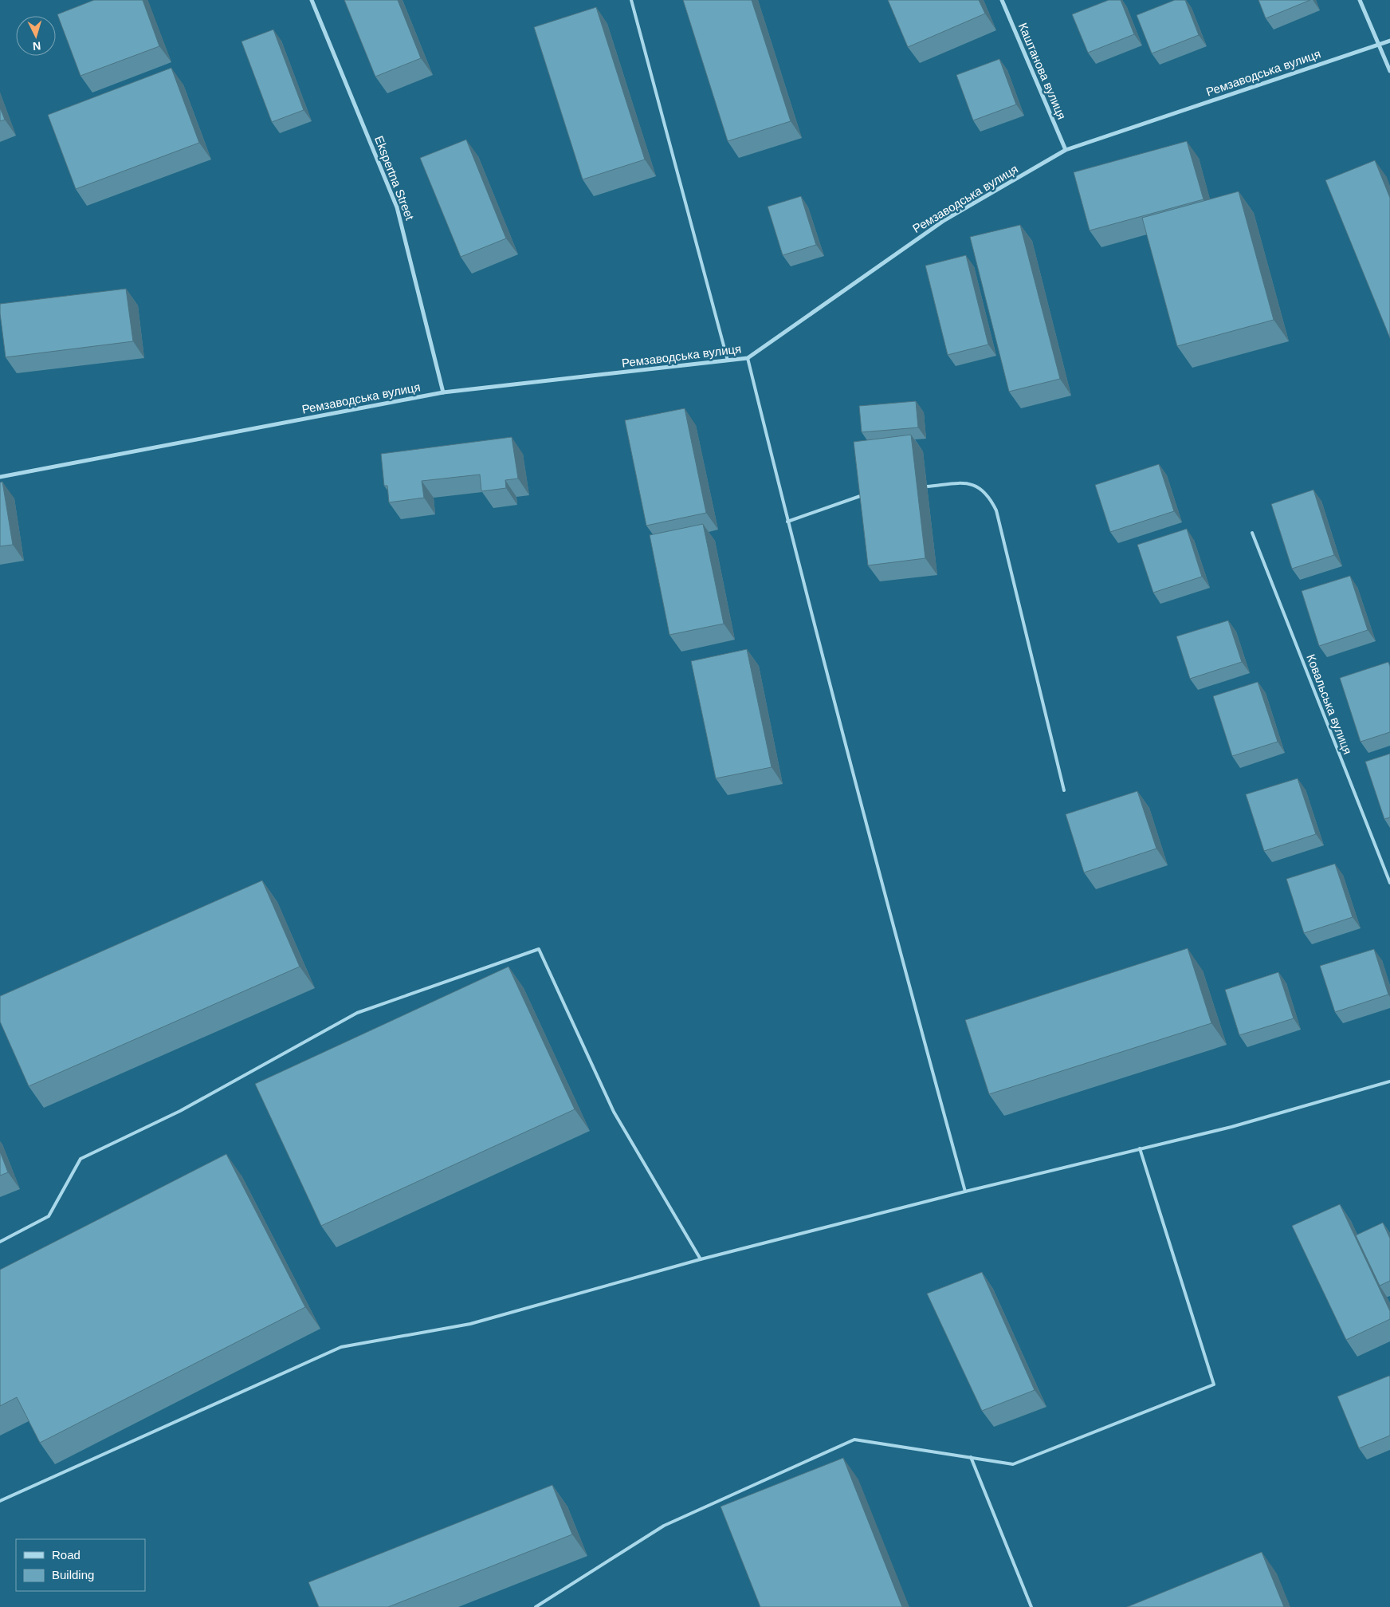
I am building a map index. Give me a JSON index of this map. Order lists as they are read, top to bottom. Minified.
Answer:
{"streets":{"street":["Каштанова вулиця","Ремзаводська вулиця","Ekspertna Street"],"lane":["Ковальська вулиця"]},"crossings":[["Каштанова вулиця","Ремзаводська вулиця"],["Ремзаводська вулиця","Ekspertna Street"]],"legend":["Road","Building"],"north":"bottom"}
